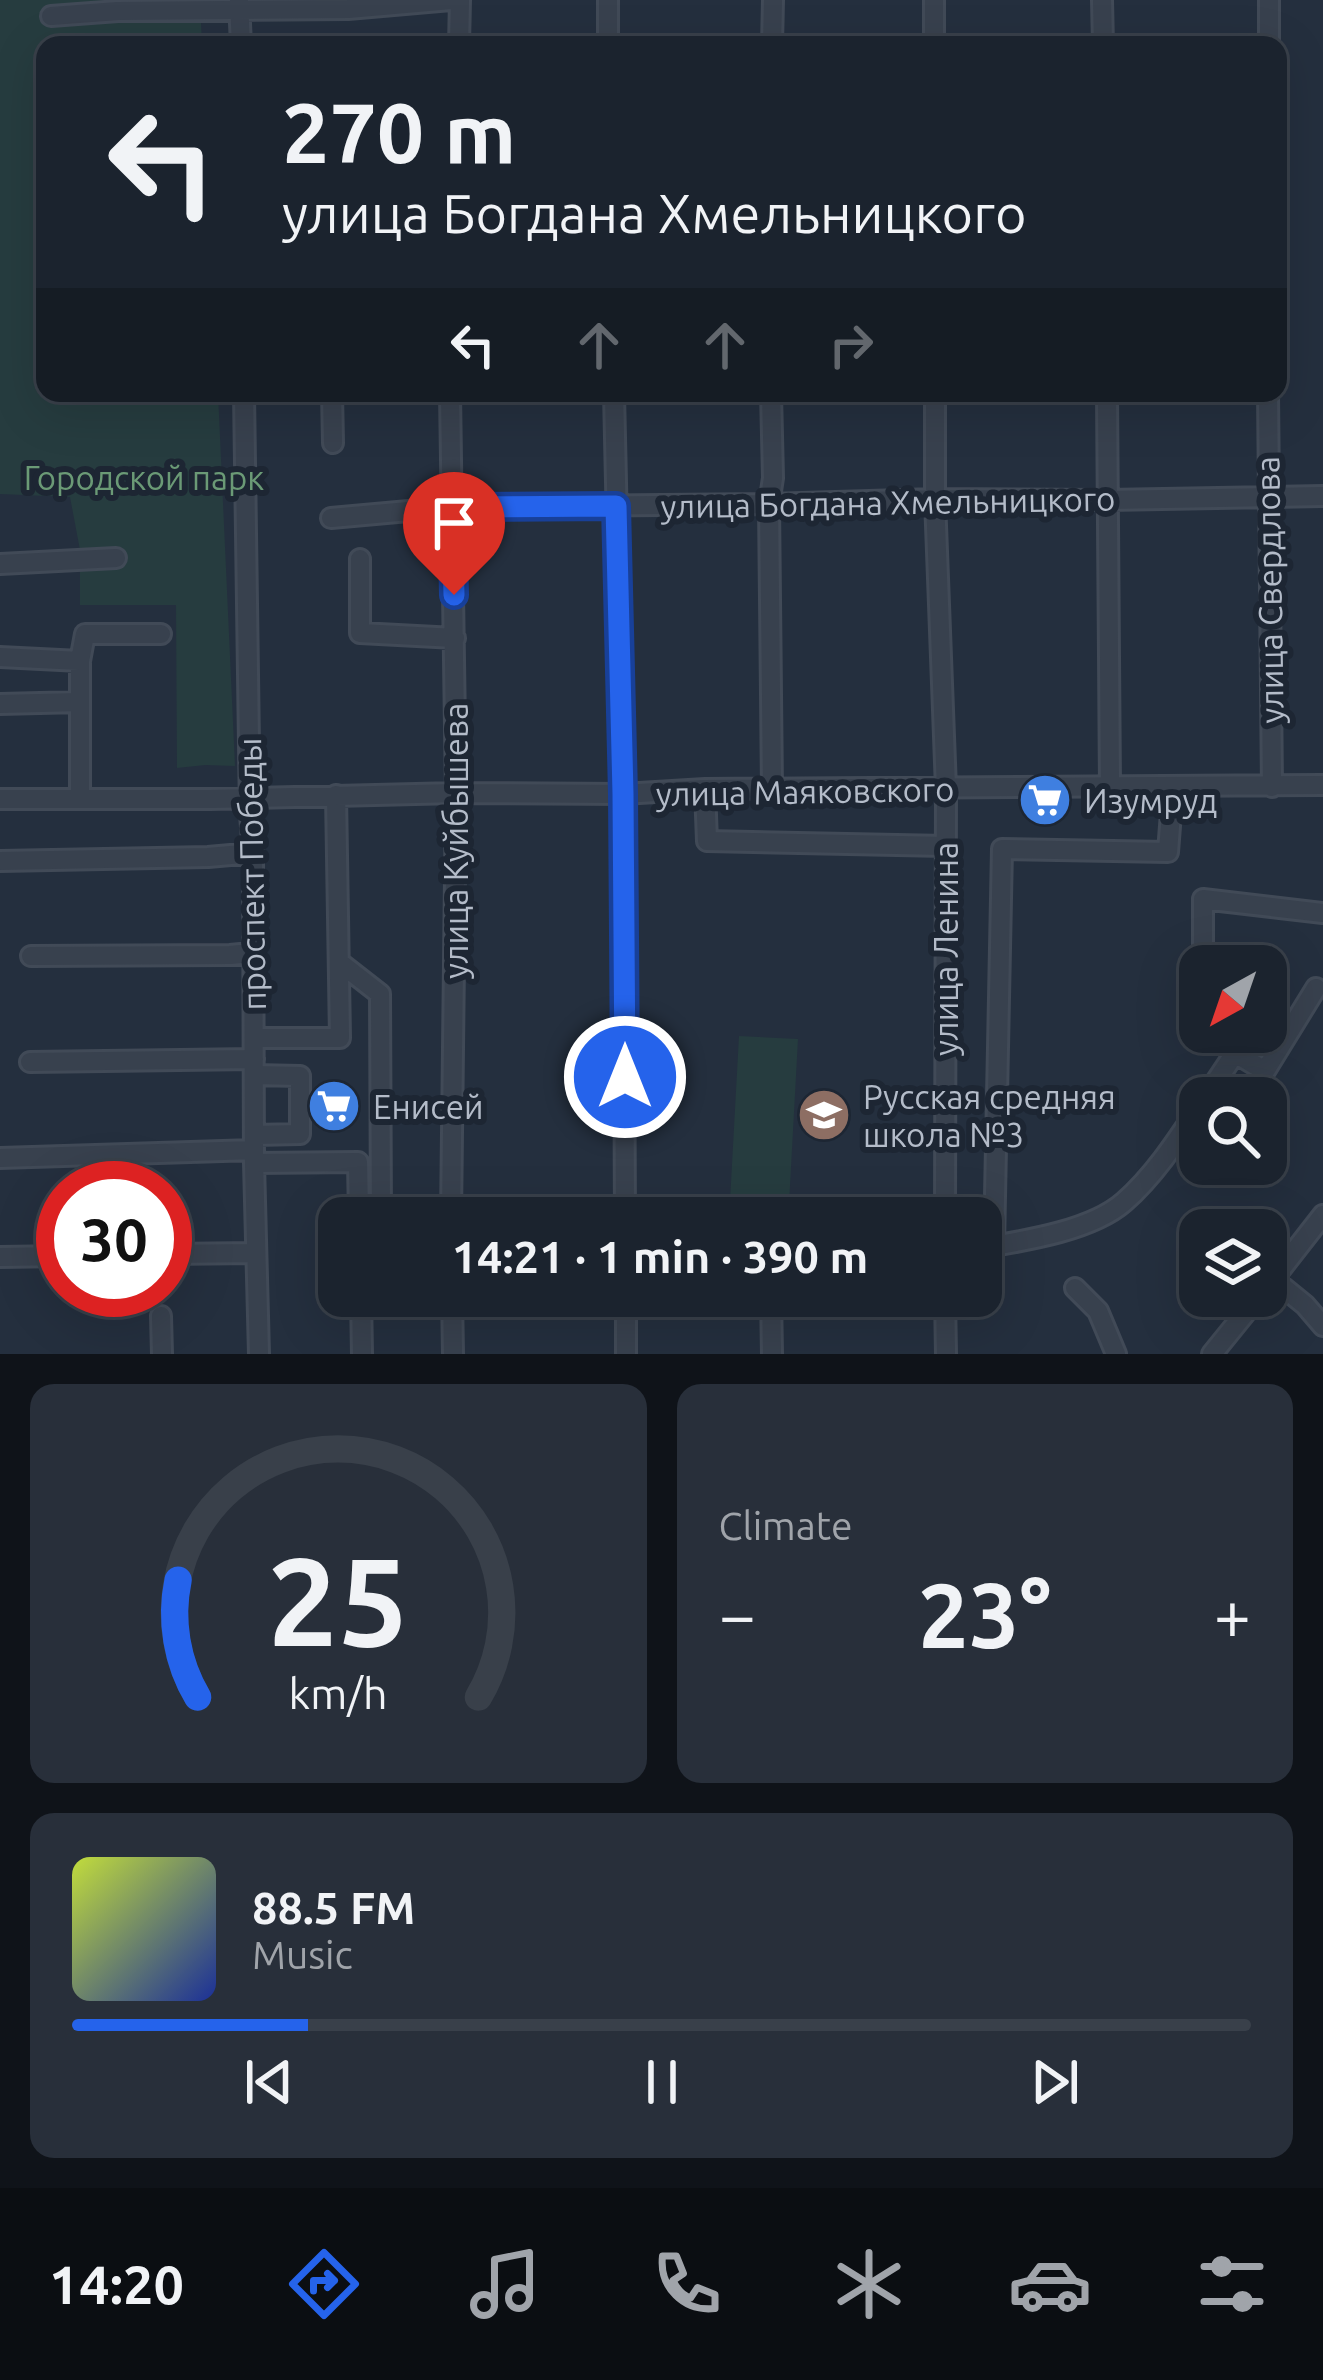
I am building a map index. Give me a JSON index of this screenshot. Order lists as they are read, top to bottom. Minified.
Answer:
{"streets":{"street":["улица Богдана Хмельницкого","улица Свердлова","улица Маяковского","улица Куйбышева","проспект Победы","улица Ленина"]},"crossings":[["улица Богдана Хмельницкого","улица Свердлова"],["улица Богдана Хмельницкого","улица Куйбышева"],["улица Богдана Хмельницкого","улица Ленина"],["улица Свердлова","улица Маяковского"],["улица Маяковского","улица Куйбышева"],["улица Маяковского","проспект Победы"],["улица Маяковского","улица Ленина"]],"parks":["Городской парк"],"places":{"supermarket":["Изумруд","Енисей"],"school or university":["Русская средняя школа №3"]},"north":"bottom left","page":{"turn":["270 m","улица Богдана Хмельницкого"],"limit":"30","trip":"14:21 · 1 min · 390 m","tile":"Climate","heat":["−","23°","+"],"song":["88.5 FM","Music"],"tabs":"14:20","gauge":["25","km/h"]}}
